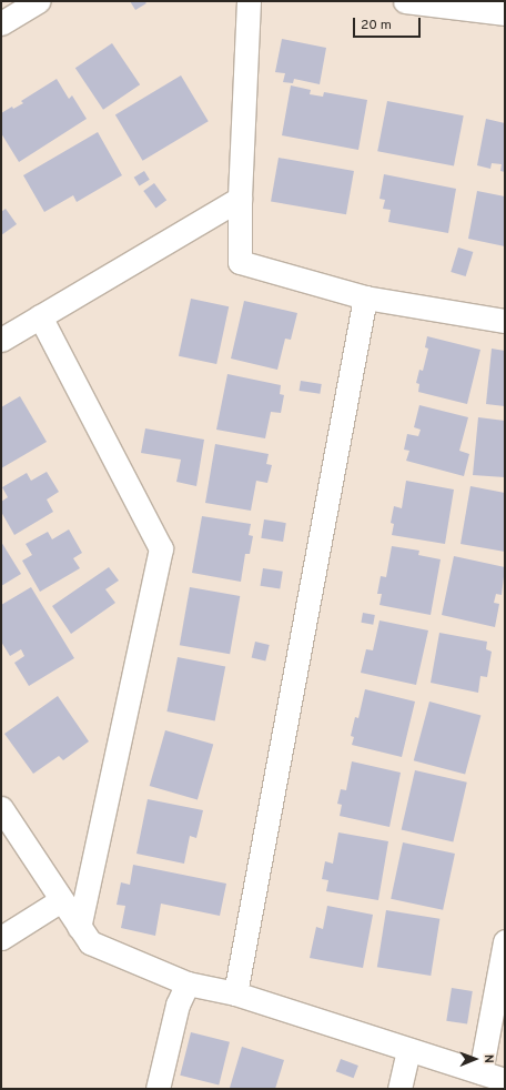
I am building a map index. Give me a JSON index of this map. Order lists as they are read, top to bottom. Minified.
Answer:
{"scale_bar":"20 m","north":"right"}
